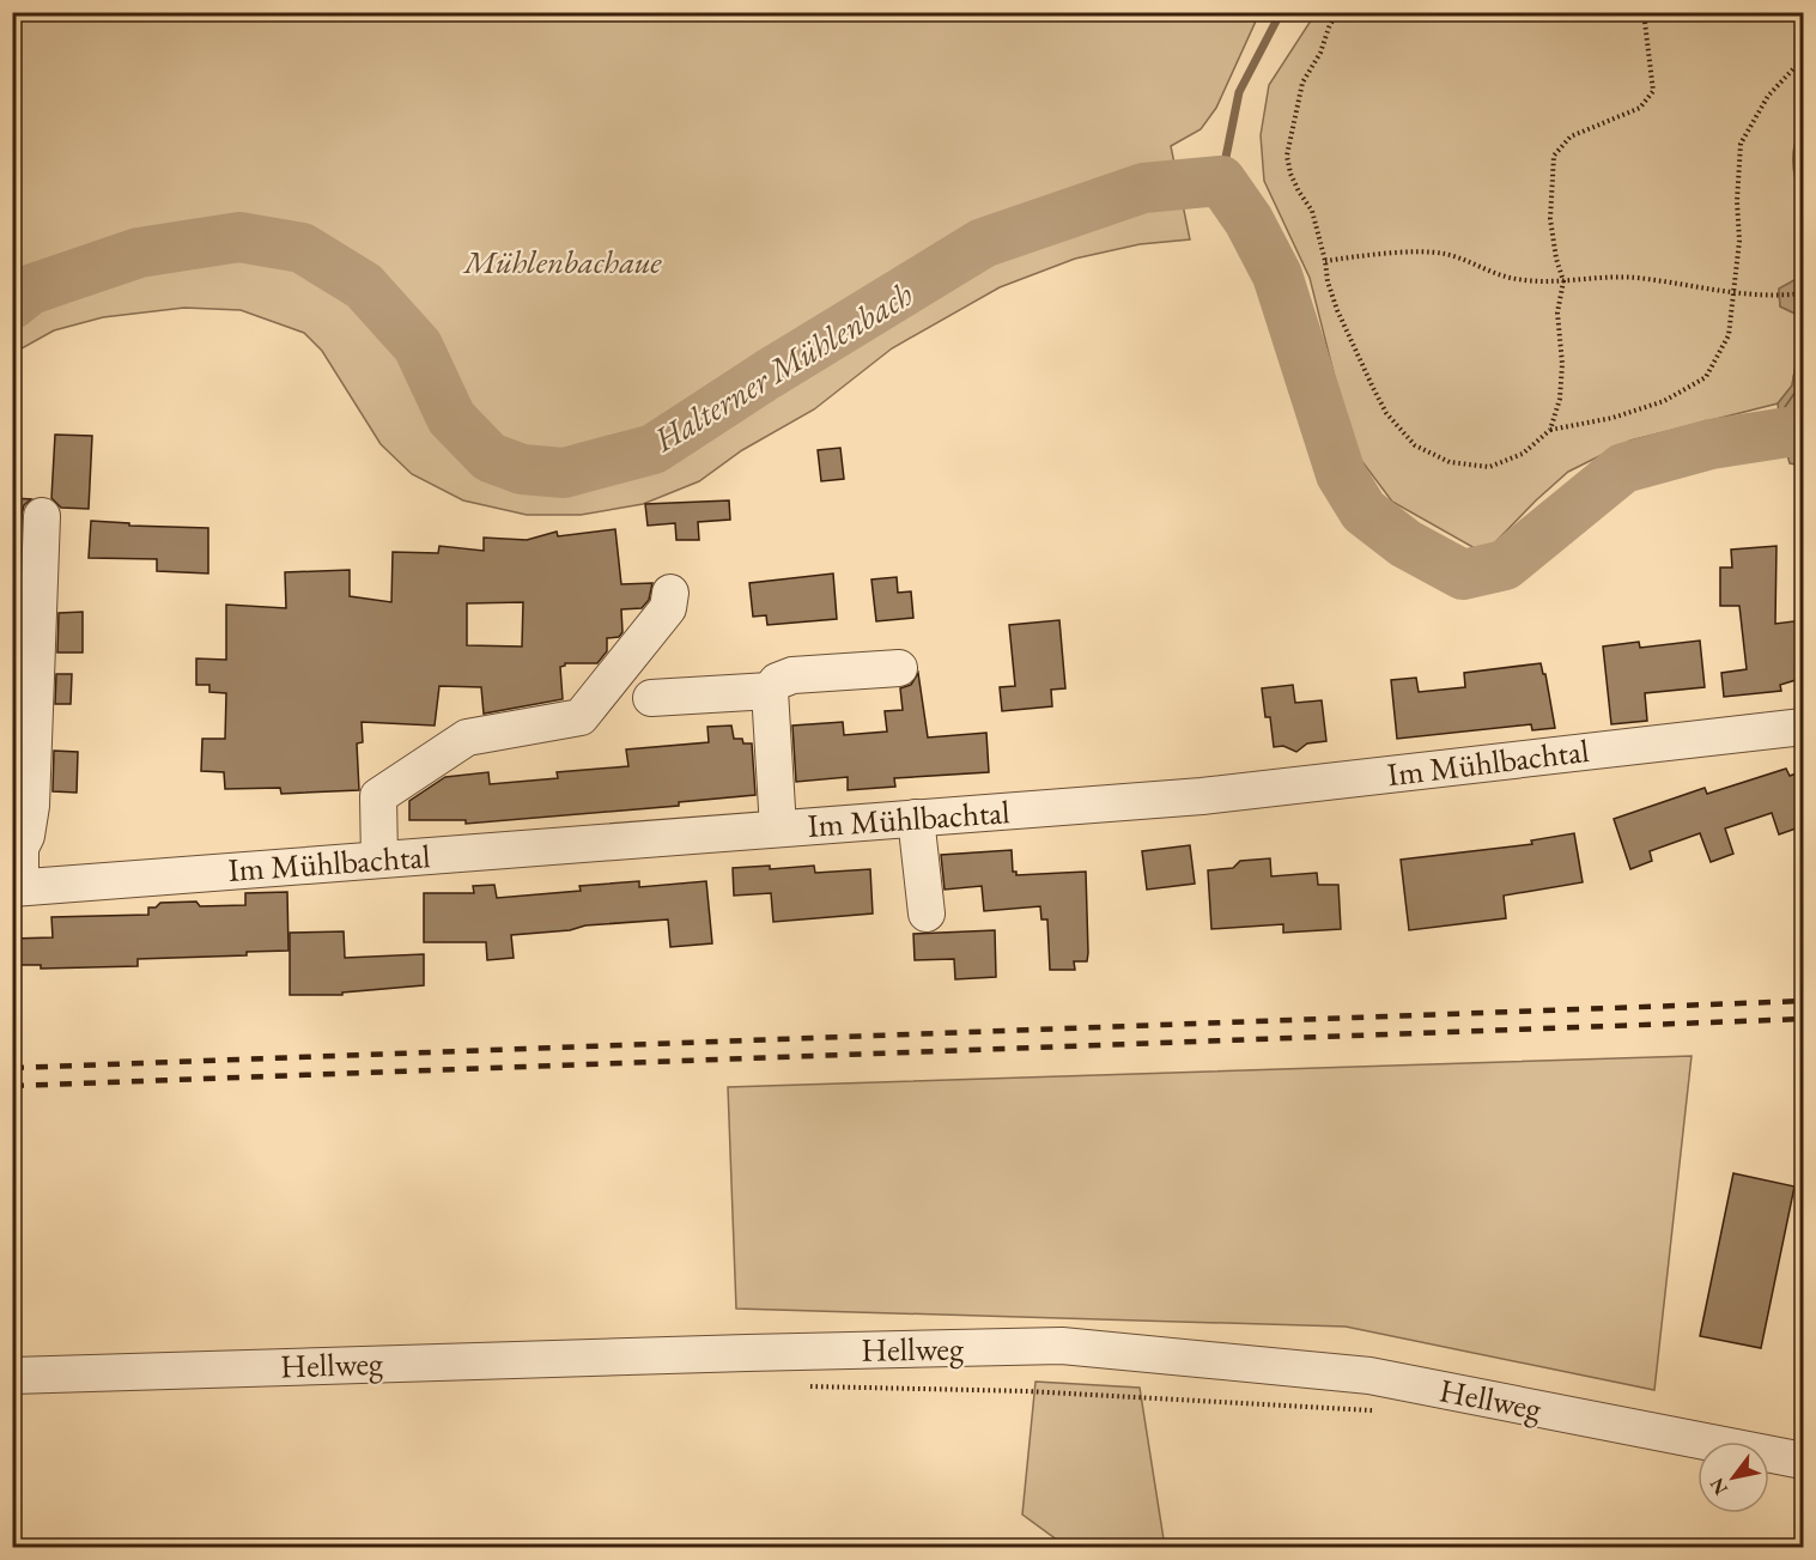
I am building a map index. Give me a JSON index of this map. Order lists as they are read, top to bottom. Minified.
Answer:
{"streets":{"street":["Im Mühlbachtal","Hellweg"]},"water":["Halterner Mühlenbach"],"parks":["Mühlenbachaue"],"north":"bottom left"}
